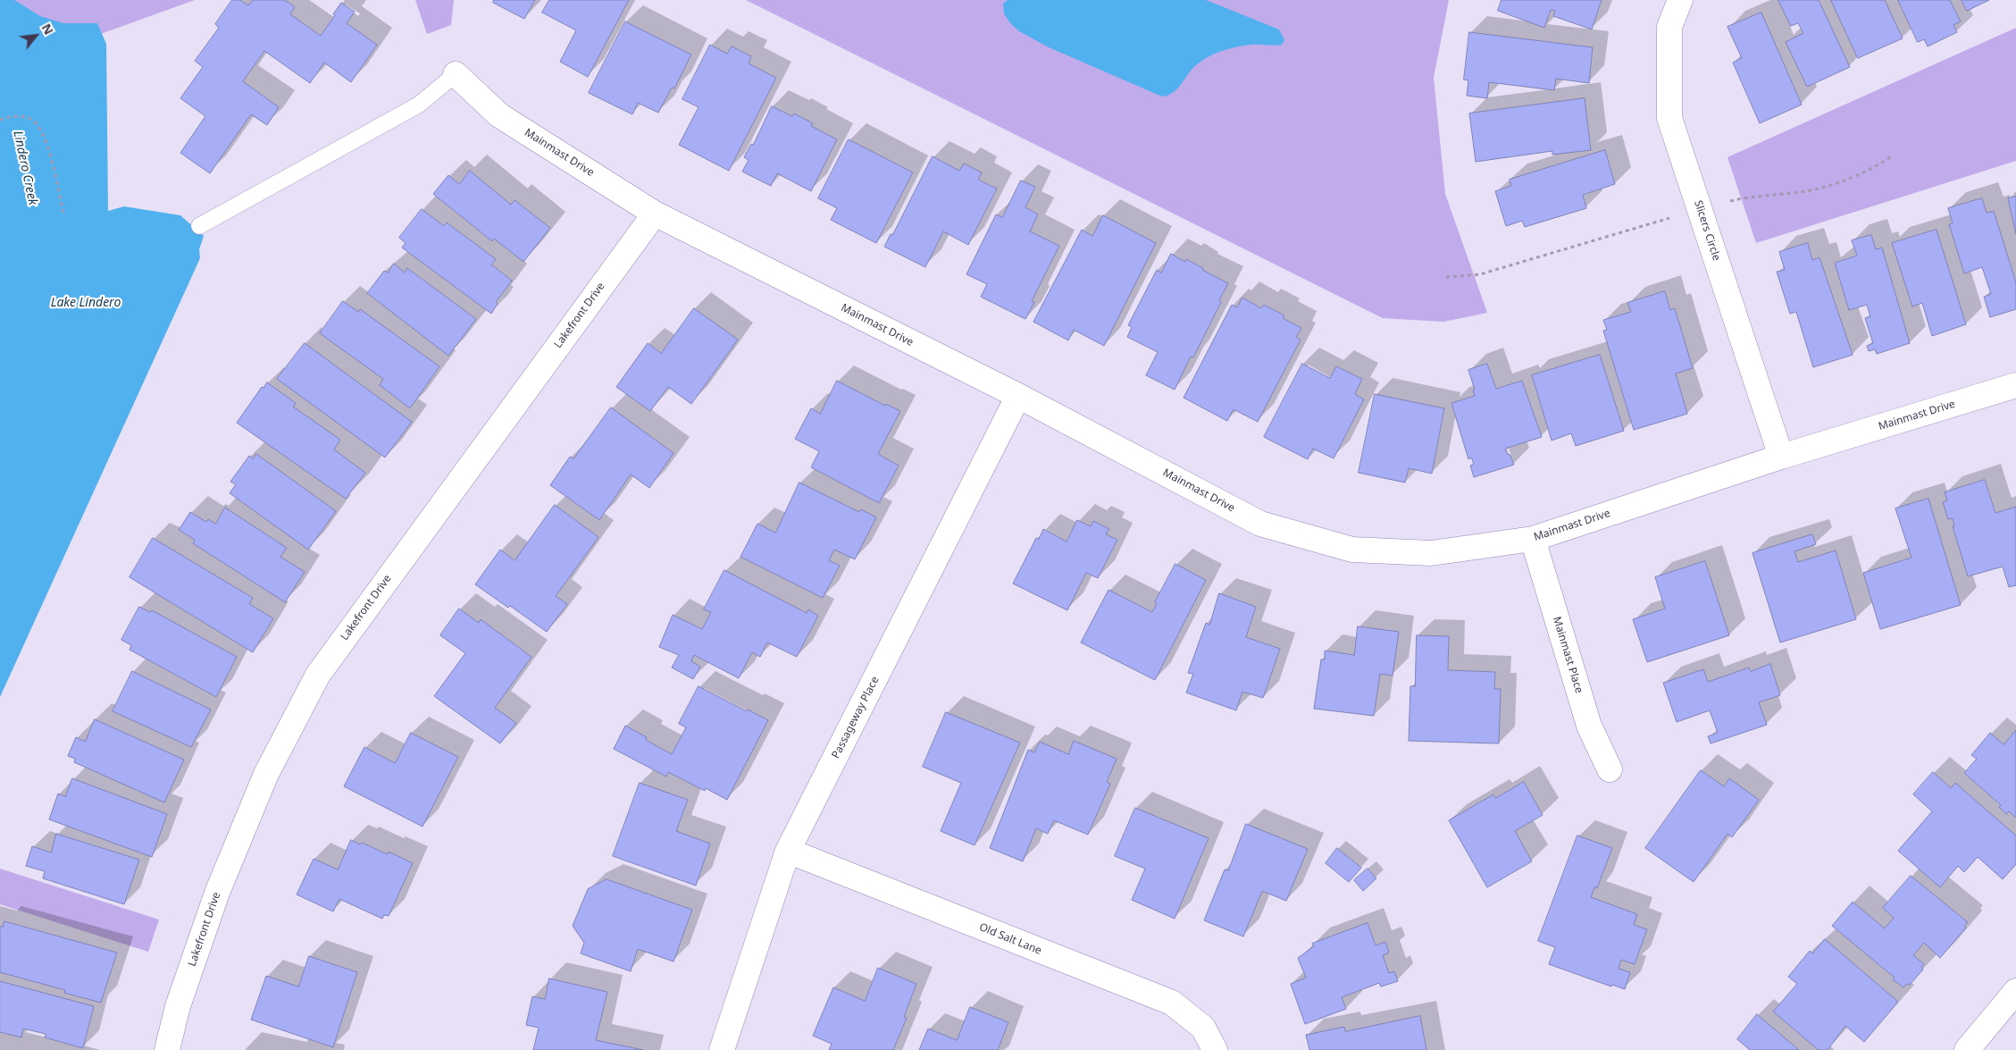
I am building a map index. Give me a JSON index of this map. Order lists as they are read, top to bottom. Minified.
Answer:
{"streets":{"street":["Mainmast Drive","Slicers Circle","Lakefront Drive","Mainmast Place","Passageway Place","Old Salt Lane"]},"crossings":[["Mainmast Drive","Slicers Circle"],["Mainmast Drive","Lakefront Drive"],["Mainmast Drive","Mainmast Place"],["Mainmast Drive","Passageway Place"],["Passageway Place","Old Salt Lane"]],"water":["Lindero Creek","Lake Lindero"],"north":"top right"}
